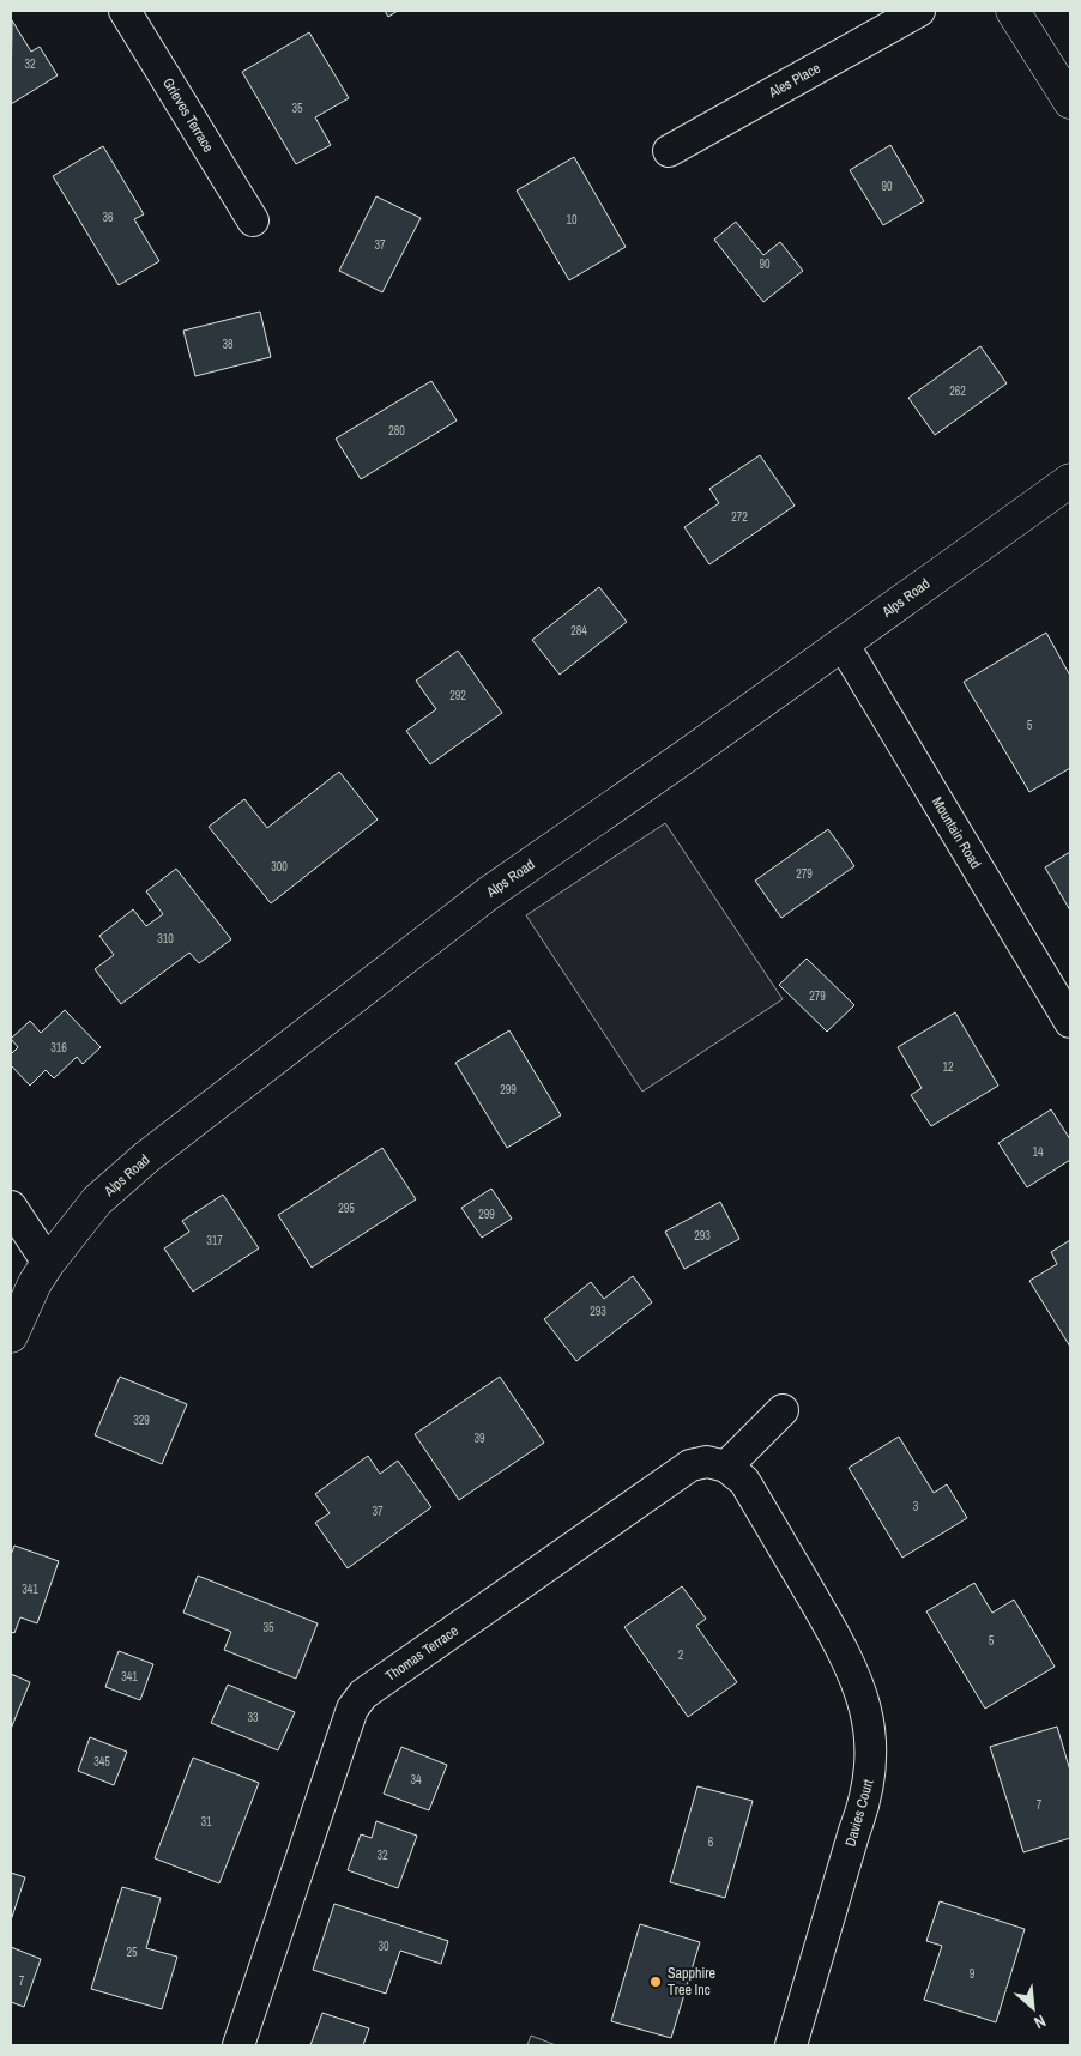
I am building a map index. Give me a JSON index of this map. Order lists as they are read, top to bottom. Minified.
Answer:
{"streets":{"main road":["Alps Road"],"street":["Ales Place","Grieves Terrace","Mountain Road","Thomas Terrace","Davies Court"]},"crossings":[["Alps Road","Mountain Road"],["Thomas Terrace","Davies Court"]],"places":["Sapphire Tree Inc"],"house_numbers":["32","35","90","36","10","37","90","38","262","280","272","284","292","5","300","279","310","279","316","12","299","14","295","299","293","317","293","329","39","3","37","341","35","5","2","341","33","345","34","7","31","6","32","30","25","9","7"],"north":"bottom right"}
